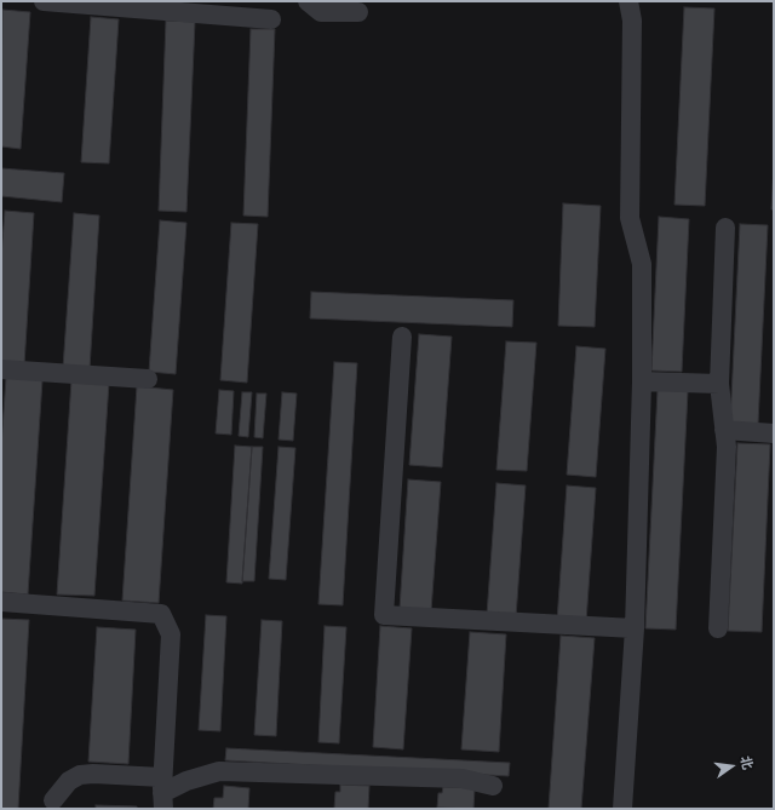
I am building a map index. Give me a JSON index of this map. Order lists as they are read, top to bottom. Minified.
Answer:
{"north":"right"}
